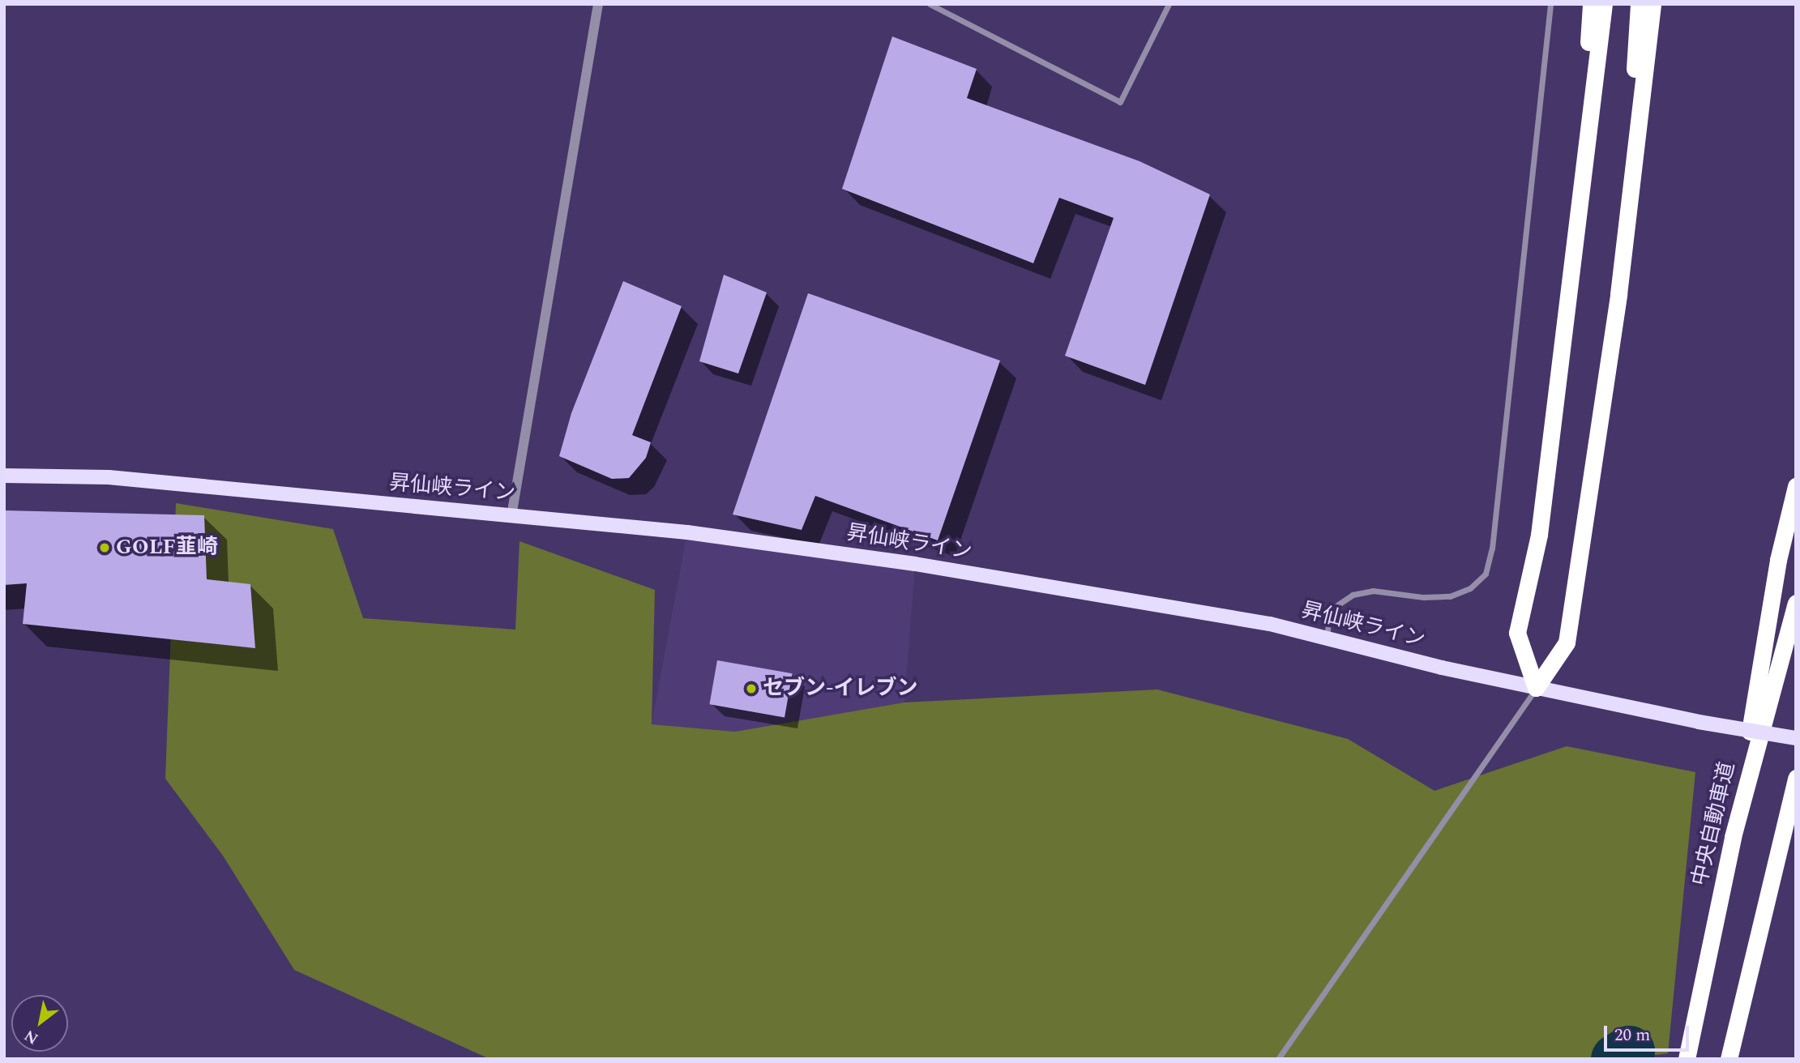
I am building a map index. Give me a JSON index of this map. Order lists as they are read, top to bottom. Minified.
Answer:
{"streets":{"highway":["中央自動車道"],"main road":["昇仙峡ライン"]},"places":["GOLF韮崎","セブン-イレブン"],"scale_bar":"20 m","north":"bottom left"}
